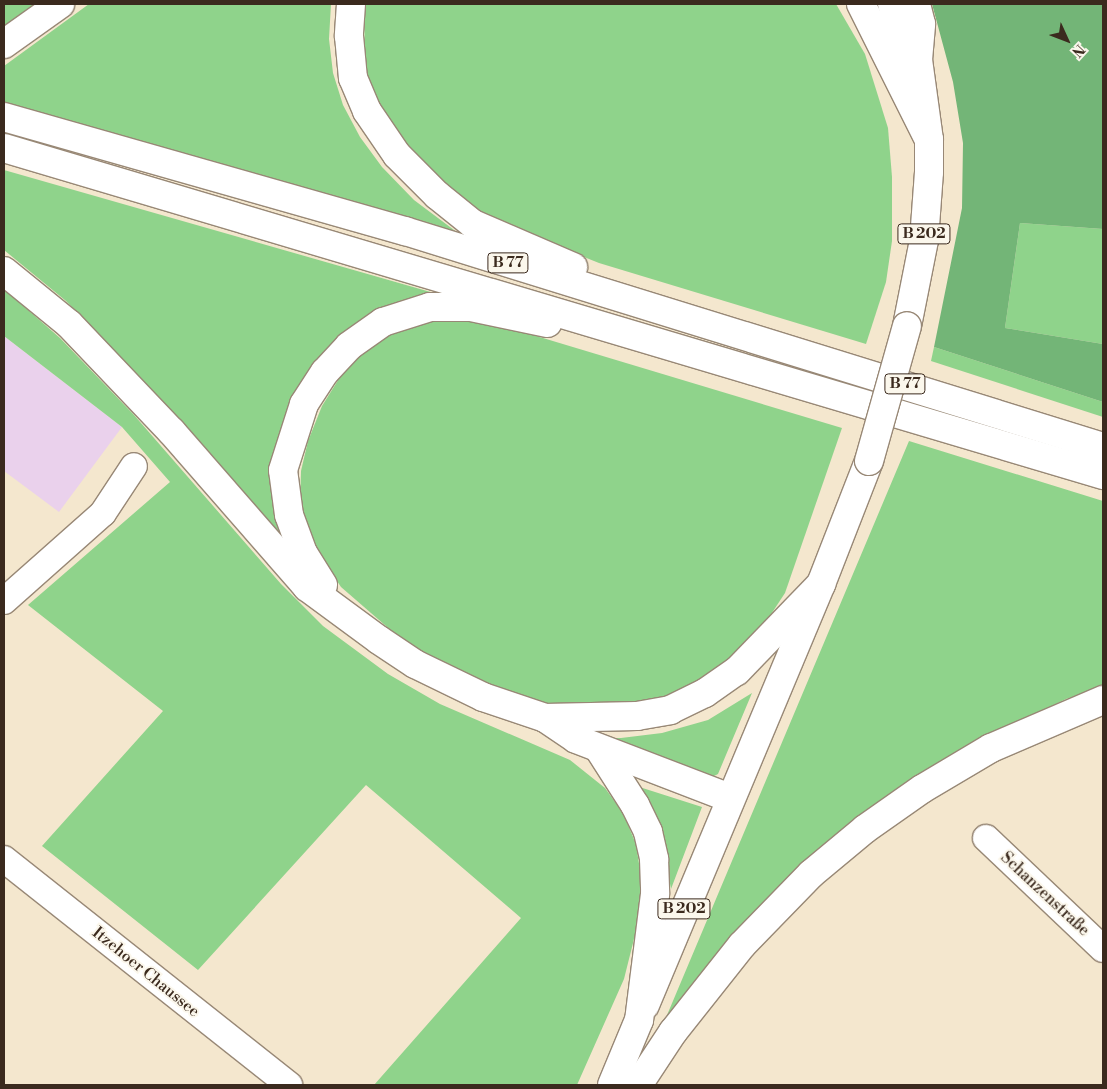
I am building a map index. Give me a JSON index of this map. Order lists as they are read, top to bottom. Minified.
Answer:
{"streets":{"main road":["B 202","B 77"],"street":["Schanzenstraße","Itzehoer Chaussee"]},"north":"bottom right"}
